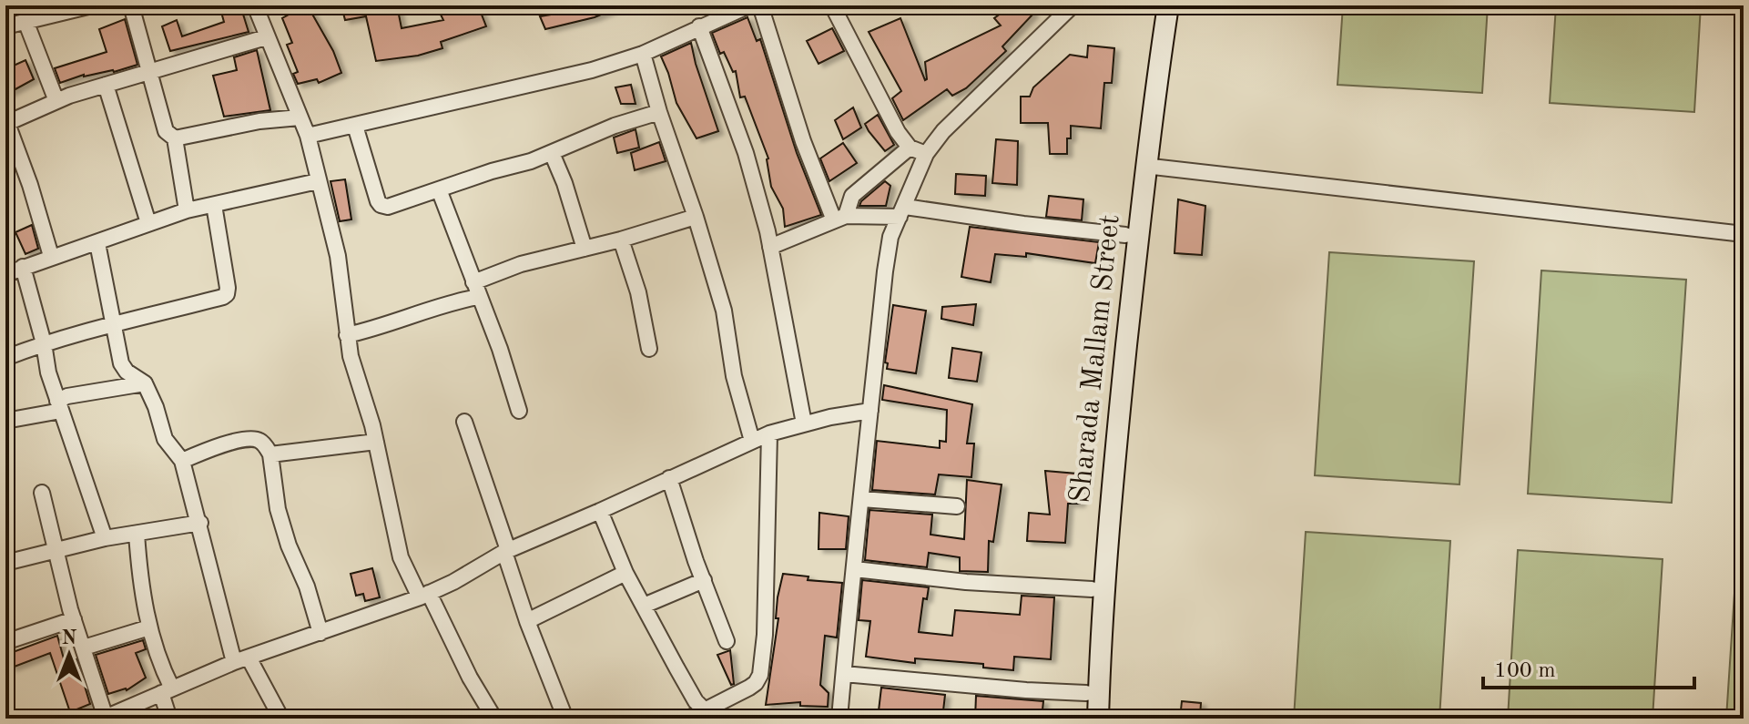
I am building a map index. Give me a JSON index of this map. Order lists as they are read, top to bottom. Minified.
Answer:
{"streets":{"street":["Sharada Mallam Street"]},"scale_bar":"100 m","north":"top"}
